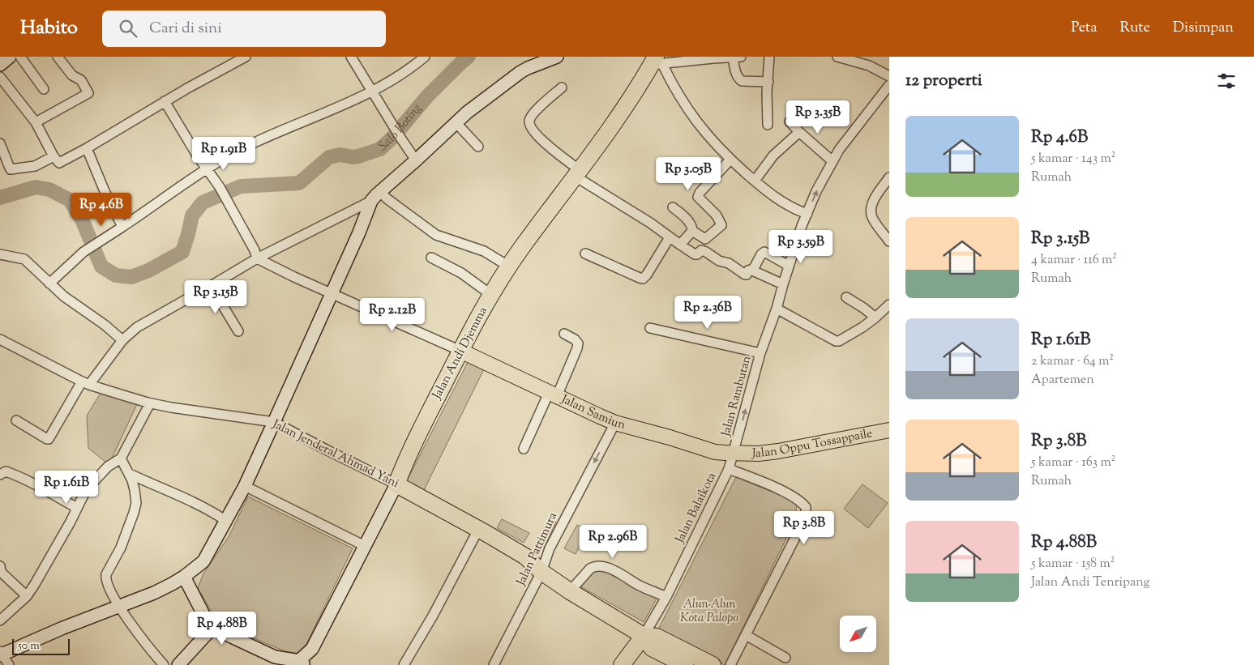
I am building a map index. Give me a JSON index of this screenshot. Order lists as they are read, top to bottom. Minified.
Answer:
{"streets":{"highway":["Jalan Andi Djemma","Jalan Jenderal Ahmad Yani"],"main road":["Jalan Samiun","Jalan Oppu Tossappaile"],"street":["Jalan Rambutan","Jalan Balaikota","Jalan Pattimura"]},"crossings":[["Jalan Andi Djemma","Jalan Samiun"],["Jalan Andi Djemma","Jalan Jenderal Ahmad Yani"],["Jalan Rambutan","Jalan Samiun"],["Jalan Rambutan","Jalan Oppu Tossappaile"],["Jalan Rambutan","Jalan Balaikota"],["Jalan Samiun","Jalan Oppu Tossappaile"],["Jalan Samiun","Jalan Balaikota"],["Jalan Samiun","Jalan Pattimura"],["Jalan Oppu Tossappaile","Jalan Balaikota"],["Jalan Jenderal Ahmad Yani","Jalan Balaikota"],["Jalan Jenderal Ahmad Yani","Jalan Pattimura"]],"water":["Salo Boting"],"parks":["Alun-Alun Kota Palopo"],"scale_bar":"50 m","north":"bottom left","page":{"header":"Habito","search":"Cari di sini","nav":["Peta","Rute","Disimpan"],"heading":"12 properti","price":["Rp 3.35B","Rp 1.91B","Rp 3.05B","Rp 4.6B","Rp 3.59B","Rp 3.15B","Rp 2.36B","Rp 2.12B","Rp 1.61B","Rp 3.8B","Rp 2.96B","Rp 4.88B"],"list":[{"name":"Rp 4.6B","note":"5 kamar · 143 m² · Rumah"},{"name":"Rp 3.15B","note":"4 kamar · 116 m² · Rumah"},{"name":"Rp 1.61B","note":"2 kamar · 64 m² · Apartemen"},{"name":"Rp 3.8B","note":"5 kamar · 163 m² · Rumah"},{"name":"Rp 4.88B","note":"5 kamar · 158 m² · Jalan Andi Tenripang"}],"scale":"50 m"}}
